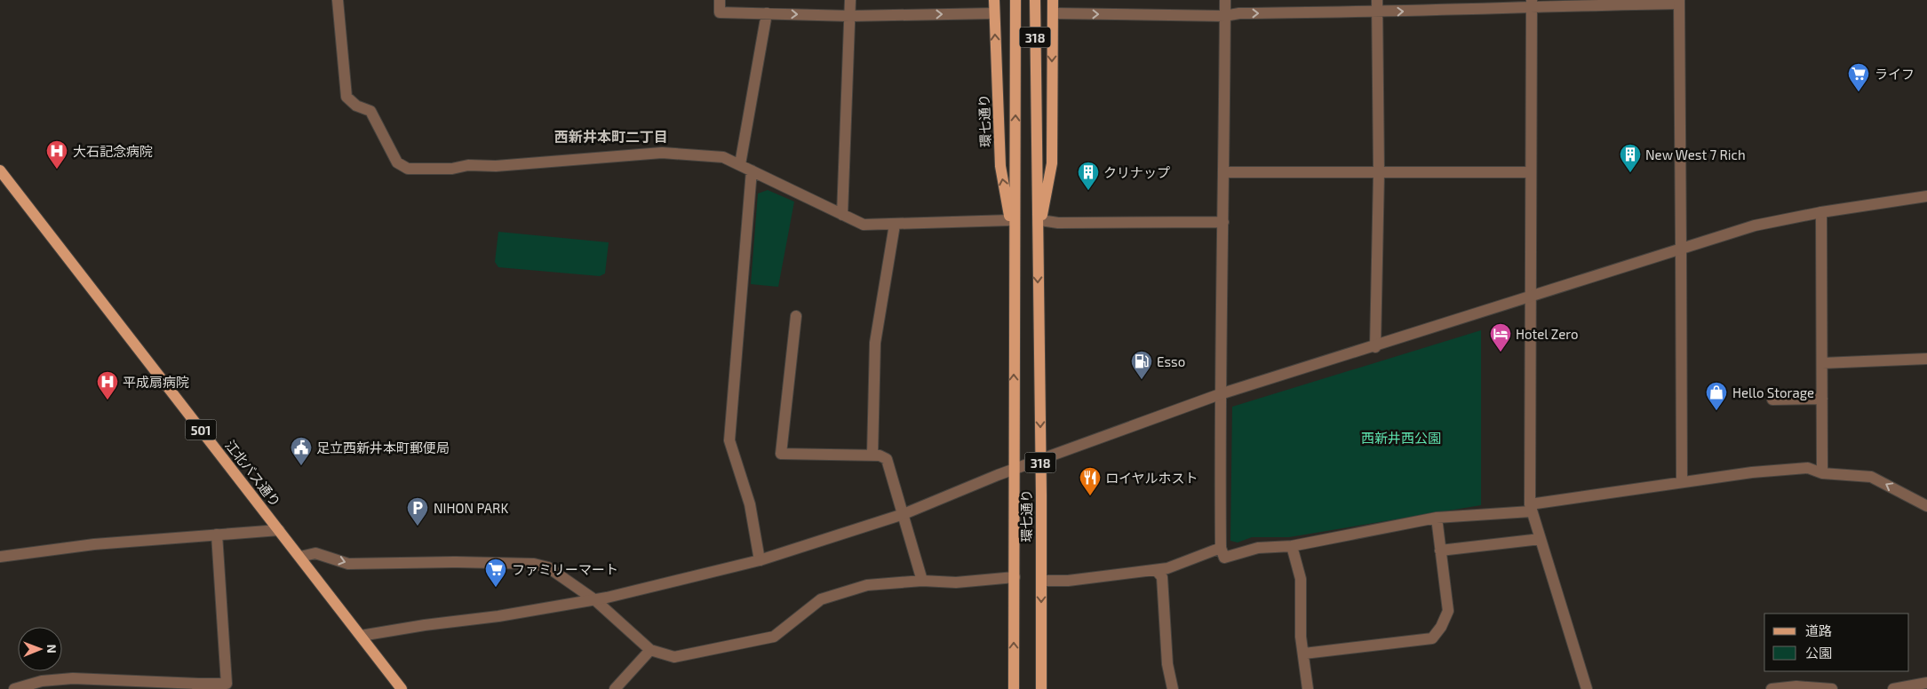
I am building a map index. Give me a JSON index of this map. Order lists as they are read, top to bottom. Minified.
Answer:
{"streets":{"main road":["318","環七通り","501","江北バス通り"]},"districts":["西新井本町二丁目"],"parks":["西新井西公園"],"places":{"supermarket":["ライフ","ファミリーマート"],"hospital":["大石記念病院","平成扇病院"],"building":["New West 7 Rich","クリナップ"],"hotel":["Hotel Zero"],"fuel station":["Esso"],"shop":["Hello Storage"],"public building":["足立西新井本町郵便局"],"restaurant":["ロイヤルホスト"],"parking":["NIHON PARK"]},"legend":["道路","公園"],"north":"right"}
